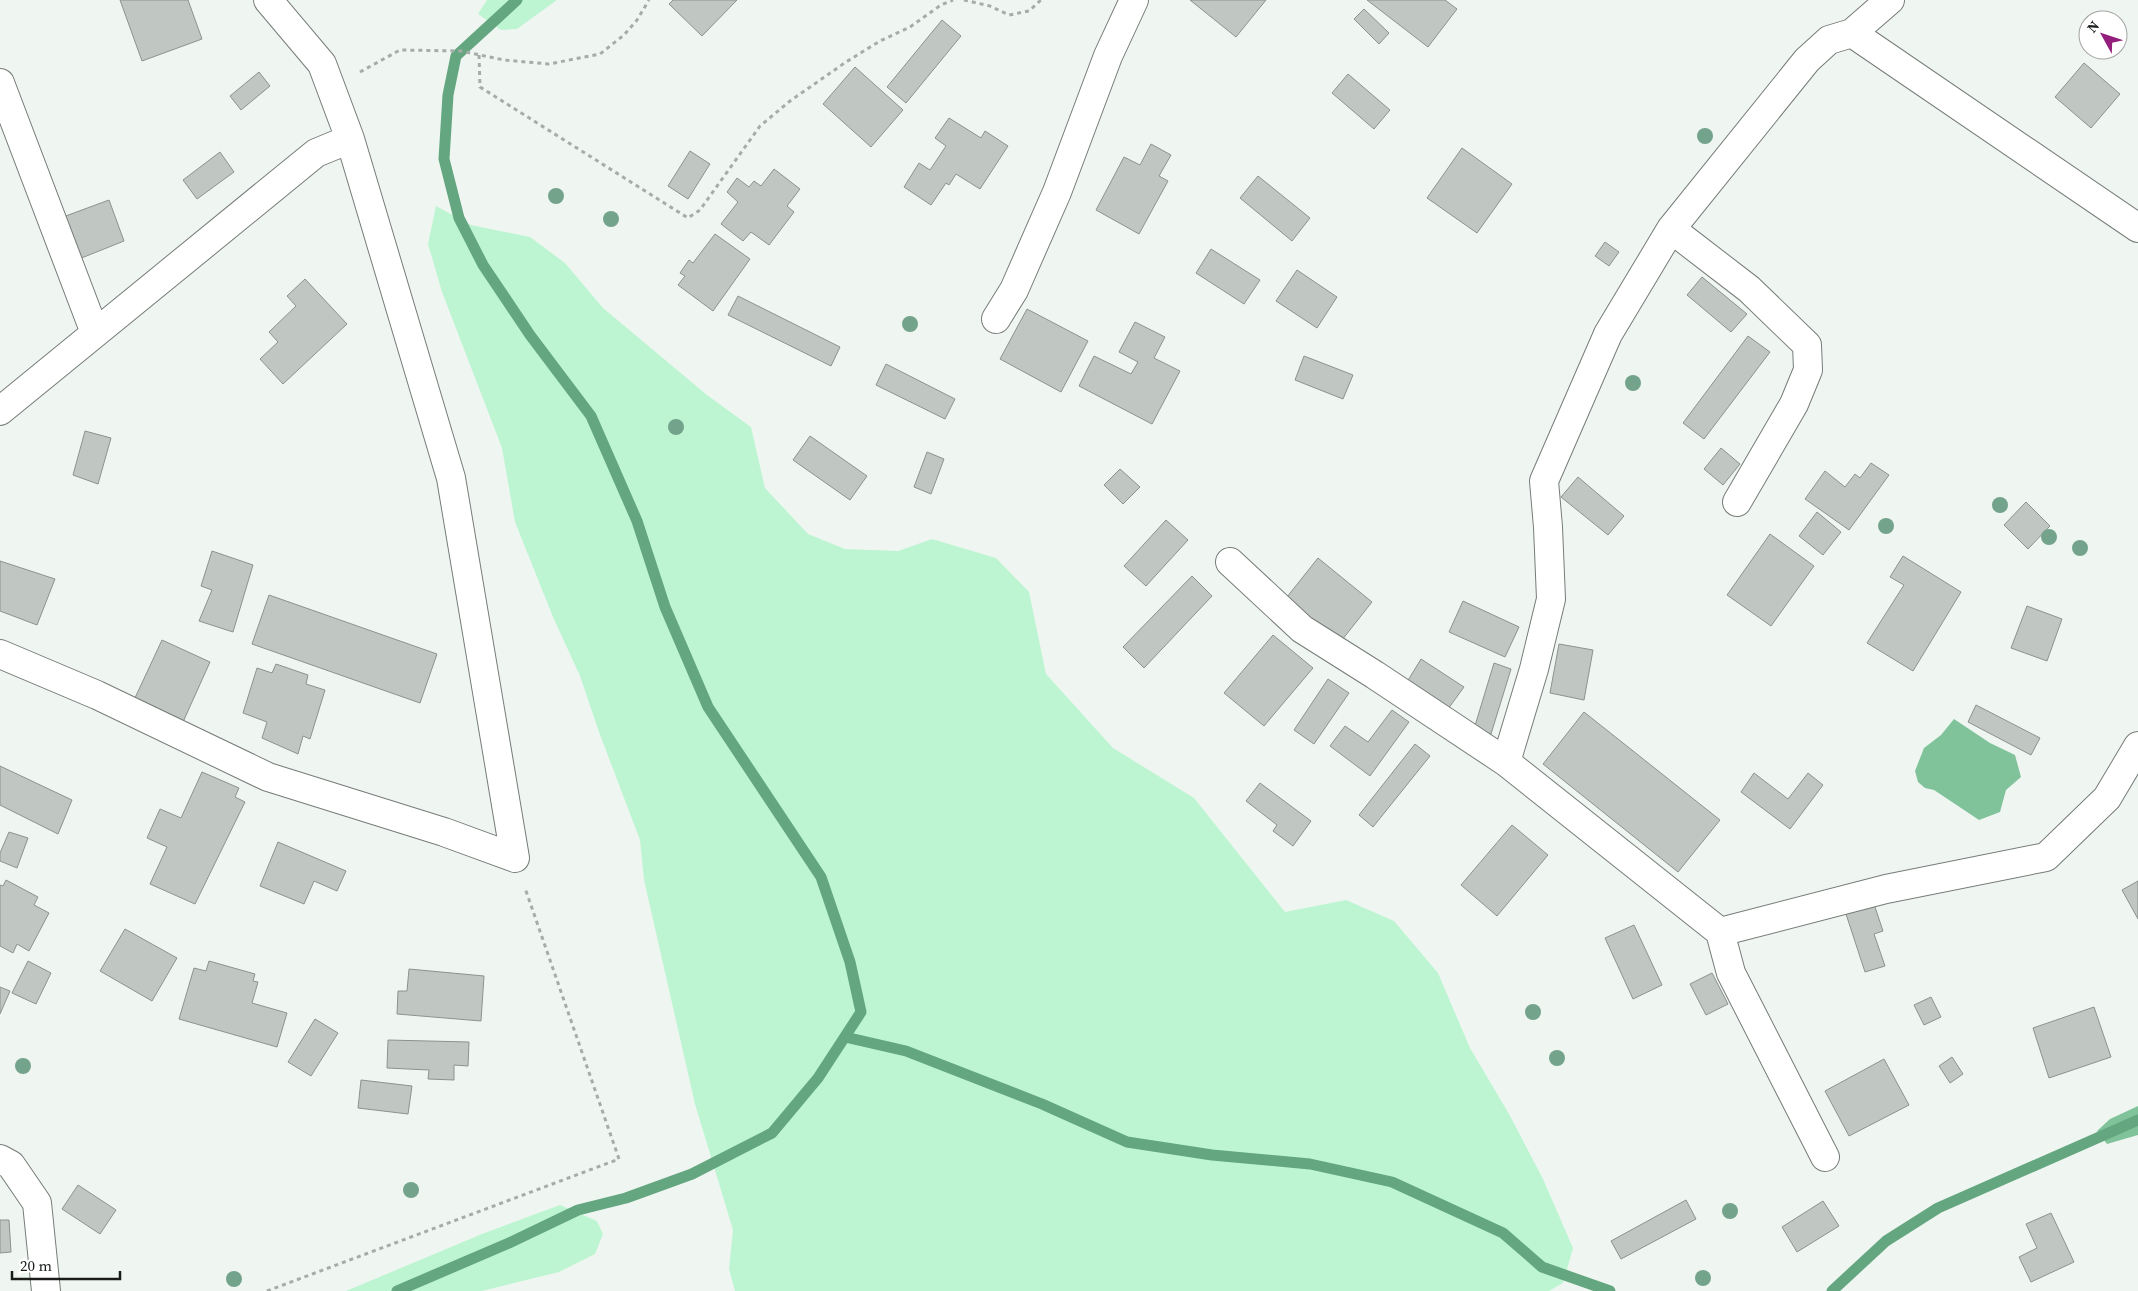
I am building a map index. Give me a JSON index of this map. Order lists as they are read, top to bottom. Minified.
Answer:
{"scale_bar":"20 m","north":"top left"}
